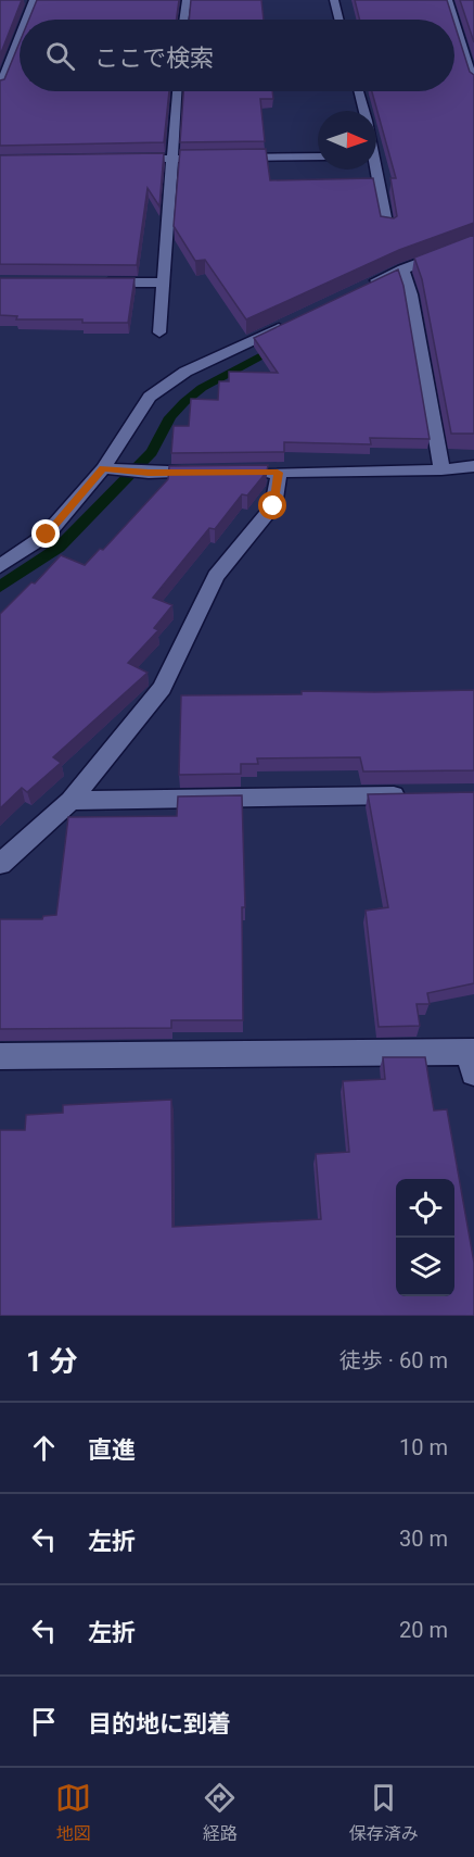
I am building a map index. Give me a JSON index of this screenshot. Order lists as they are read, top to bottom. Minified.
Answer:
{"north":"right","page":{"search":"ここで検索","heading":["1 分","徒歩 · 60 m"],"list":[["直進","10 m"],["左折","30 m"],["左折","20 m"],"目的地に到着"],"nav":["地図","経路","保存済み"]}}
